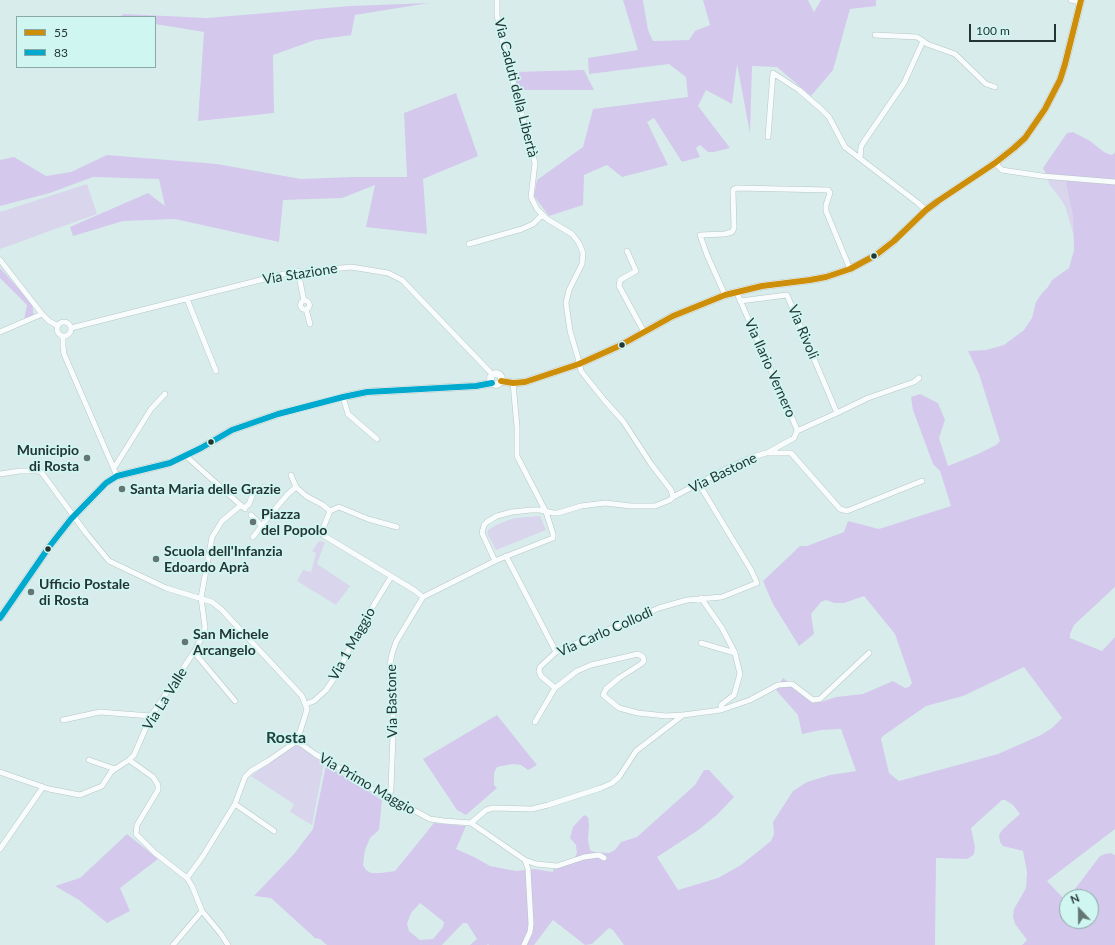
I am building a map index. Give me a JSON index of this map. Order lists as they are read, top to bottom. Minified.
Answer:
{"streets":{"street":["Via Caduti della Libertà","Via Stazione","Via Rivoli","Via Ilario Vernero","Via Bastone","Via Carlo Collodi","Via 1 Maggio","Via La Valle","Via Primo Maggio"]},"crossings":[["Via Caduti della Libertà","Via Rivoli"],["Via Caduti della Libertà","Via Bastone"],["Via Stazione","Via Rivoli"],["Via Rivoli","Via Ilario Vernero"],["Via Ilario Vernero","Via Bastone"],["Via Bastone","Via Carlo Collodi"],["Via Bastone","Via Primo Maggio"]],"districts":["Rosta"],"places":["Municipio di Rosta","Santa Maria delle Grazie","Piazza del Popolo","Scuola dell'Infanzia Edoardo Aprà","Ufficio Postale di Rosta","San Michele Arcangelo"],"lines":["transit line 55","transit line 83"],"legend":["55","83"],"scale_bar":"100 m","north":"top"}
